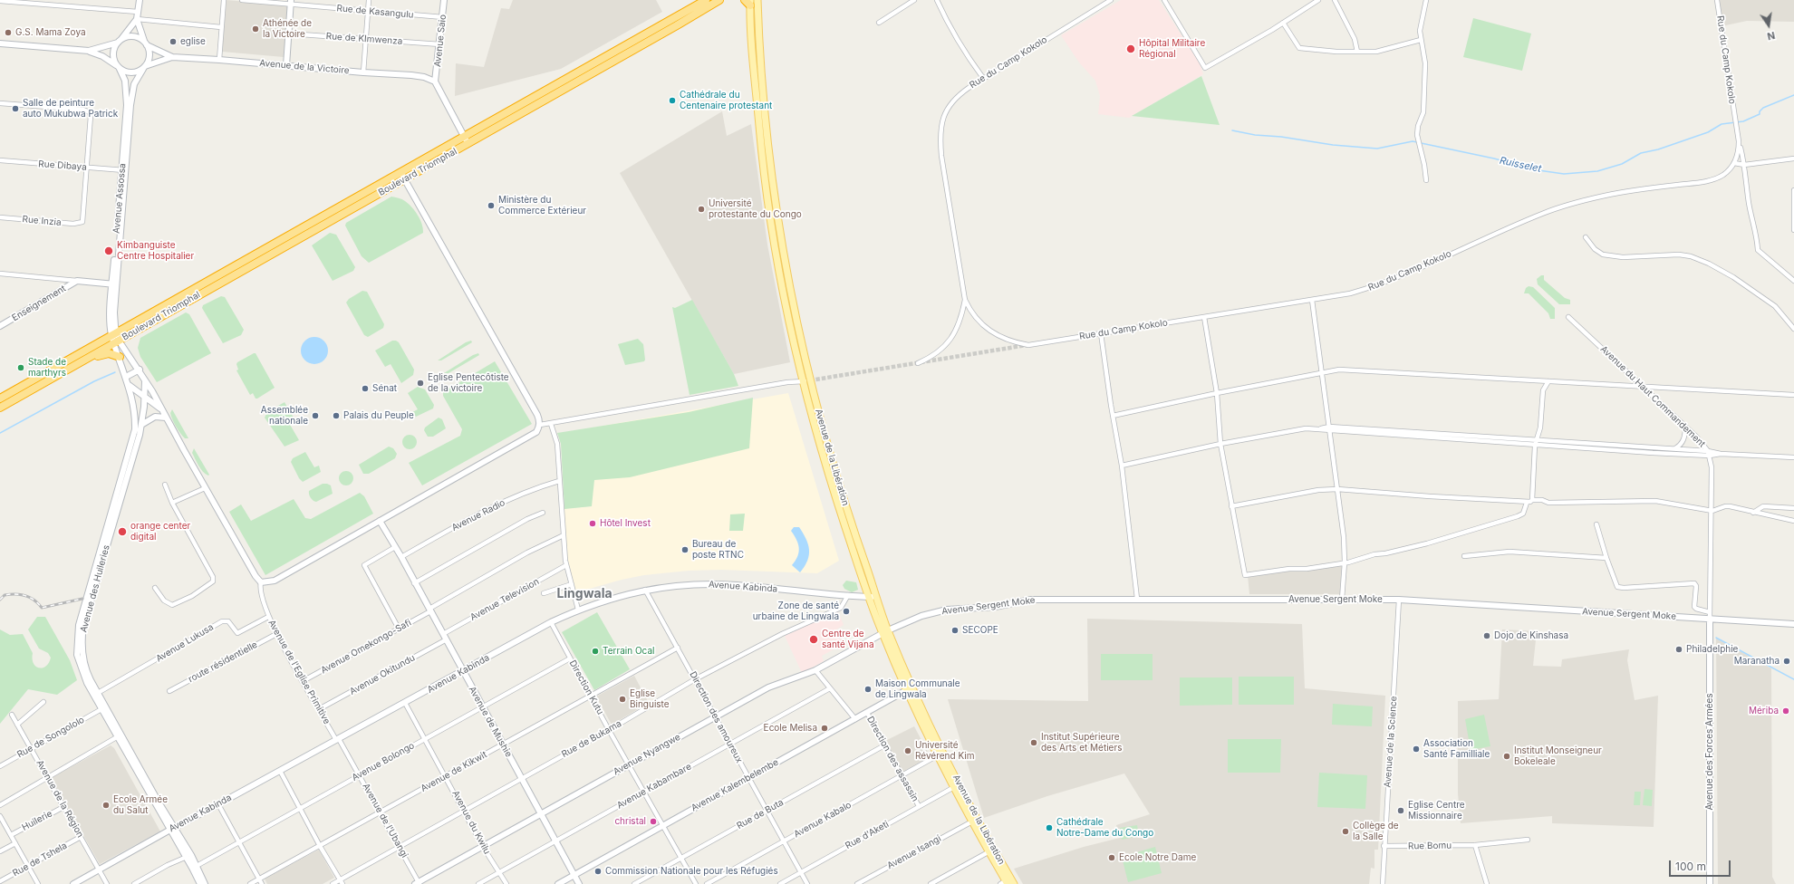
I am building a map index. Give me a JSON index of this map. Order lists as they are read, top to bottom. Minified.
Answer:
{"streets":{"highway":["Boulevard Triomphal"],"main road":["Avenue Saio","Avenue de la Victoire","Avenue Assossa","Enseignement","Avenue de la Libération","Avenue Kabinda","Avenue des Huileries","Avenue Sergent Moke","Avenue de Mushie","Avenue des Forces Armées","Avenue Nyangwe","Avenue Kalembelembe"],"street":["Rue de Kasangulu","Rue de KImwenza","Rue du Camp Kokolo","Rue Dibaya","Rue Inzia","Avenue du Haut Commandement","Avenue Radio","Avenue Television","Avenue Lukusa","Avenue Omekongo-Safi","route résidentielle","Avenue de l'Eglise Primitive","Avenue Okitundu","Direction Kutu","Direction des amoureux","Rue de Songololo","Rue de Bukama","Avenue de la Science","Direction des assassin","Avenue Bolongo","Avenue de Kikwit","Avenue Kabambare","Avenue de la Région","Rue de Buta","Avenue Kabalo","Huilerie","Avenue de l'Ubangi","Avenue du Kwilu","Rue d'Aketi","Rue Bomu","Avenue Isangi","Rue de Tshela"]},"crossings":[["Rue de Kasangulu","Avenue Saio"],["Rue de KImwenza","Avenue Saio"],["Avenue Saio","Avenue de la Victoire"],["Rue Dibaya","Avenue Assossa"],["Rue Dibaya","Rue Inzia"],["Boulevard Triomphal","Avenue Assossa"],["Boulevard Triomphal","Avenue des Huileries"],["Avenue Assossa","Avenue des Huileries"],["Avenue du Haut Commandement","Avenue Sergent Moke"],["Avenue du Haut Commandement","Avenue des Forces Armées"],["Avenue de la Libération","Avenue Kabinda"],["Avenue de la Libération","Avenue Sergent Moke"],["Avenue de la Libération","Avenue Nyangwe"],["Avenue de la Libération","Avenue Kalembelembe"],["Avenue de la Libération","Avenue Kabalo"],["Avenue de la Libération","Rue d'Aketi"],["Avenue de la Libération","Avenue Isangi"],["Avenue Radio","Avenue de Mushie"],["Avenue Kabinda","Avenue des Huileries"],["Avenue Kabinda","Avenue de l'Eglise Primitive"],["Avenue Kabinda","Direction Kutu"],["Avenue Kabinda","Direction des amoureux"],["Avenue Kabinda","Avenue de Mushie"],["Avenue Kabinda","Rue de Bukama"],["Avenue Kabinda","Avenue de la Région"],["Avenue Kabinda","Avenue de l'Ubangi"],["Avenue Kabinda","Avenue du Kwilu"],["Avenue des Huileries","Avenue Lukusa"],["Avenue des Huileries","Rue de Songololo"],["Avenue des Huileries","Avenue Bolongo"],["Avenue Television","Avenue de Mushie"],["Avenue Sergent Moke","Avenue de la Science"],["Avenue Sergent Moke","Avenue des Forces Armées"],["Avenue Sergent Moke","Avenue Nyangwe"],["Avenue Lukusa","Avenue de l'Eglise Primitive"],["Avenue Omekongo-Safi","Avenue de l'Eglise Primitive"],["Avenue Omekongo-Safi","Avenue de Mushie"],["route résidentielle","Avenue de l'Eglise Primitive"],["Avenue de l'Eglise Primitive","Avenue Okitundu"],["Avenue de l'Eglise Primitive","Avenue de l'Ubangi"],["Avenue Okitundu","Avenue de Mushie"],["Direction Kutu","Rue de Bukama"],["Direction Kutu","Avenue Nyangwe"],["Direction Kutu","Avenue Bolongo"],["Direction Kutu","Avenue de Kikwit"],["Direction Kutu","Avenue Kalembelembe"],["Direction Kutu","Avenue Kabambare"],["Direction Kutu","Rue de Buta"],["Direction des amoureux","Rue de Bukama"],["Direction des amoureux","Avenue Nyangwe"],["Direction des amoureux","Avenue de Kikwit"],["Direction des amoureux","Avenue Kalembelembe"],["Direction des amoureux","Avenue Kabambare"],["Direction des amoureux","Rue de Buta"],["Direction des amoureux","Avenue Kabalo"],["Direction des amoureux","Rue d'Aketi"],["Avenue de Mushie","Rue de Bukama"],["Avenue de Mushie","Avenue Nyangwe"],["Avenue de Mushie","Avenue Bolongo"],["Avenue de Mushie","Avenue de Kikwit"],["Avenue de Mushie","Avenue Kalembelembe"],["Avenue de Mushie","Avenue Kabambare"],["Rue de Songololo","Avenue de la Région"],["Rue de Bukama","Avenue de l'Ubangi"],["Rue de Bukama","Avenue du Kwilu"],["Avenue de la Science","Rue Bomu"],["Avenue Nyangwe","Avenue de l'Ubangi"],["Avenue Nyangwe","Avenue du Kwilu"],["Direction des assassin","Avenue Kalembelembe"],["Direction des assassin","Rue de Buta"],["Direction des assassin","Avenue Kabalo"],["Direction des assassin","Rue d'Aketi"],["Avenue Bolongo","Avenue de l'Ubangi"],["Avenue Bolongo","Avenue du Kwilu"],["Avenue de Kikwit","Avenue de l'Ubangi"],["Avenue de Kikwit","Avenue du Kwilu"],["Avenue Kabambare","Avenue du Kwilu"],["Avenue de la Région","Huilerie"],["Avenue de la Région","Rue de Tshela"]],"districts":["Lingwala"],"water":["Ruisselet"],"places":["Athénée de la Victoire","G.S. Mama Zoya","eglise","Hôpital Militaire Régional","Cathédrale du Centenaire protestant","Salle de peinture auto Mukubwa Patrick","Ministère du Commerce Extérieur","Université protestante du Congo","Kimbanguiste Centre Hospitalier","Stade de marthyrs","Eglise Pentecôtiste de la victoire","Sénat","Assemblée nationale","Palais du Peuple","Hôtel Invest","orange center digital","Bureau de poste RTNC","Zone de santé urbaine de Lingwala","SECOPE","Dojo de Kinshasa","Centre de santé Vijana","Philadelphie","Terrain Ocal","Maranatha","Maison Communale de Lingwala","Eglise Binguiste","Mériba","Ecole Melisa","Institut Supérieure des Arts et Métiers","Association Santé Familliale","Université Révérend Kim","Institut Monseigneur Bokeleale","Ecole Armée du Salut","Eglise Centre Missionnaire","christal","Cathédrale Notre-Dame du Congo","Collège de la Salle","Ecole Notre Dame","Commission Nationale pour les Réfugiés"],"scale_bar":"100 m","north":"bottom"}
